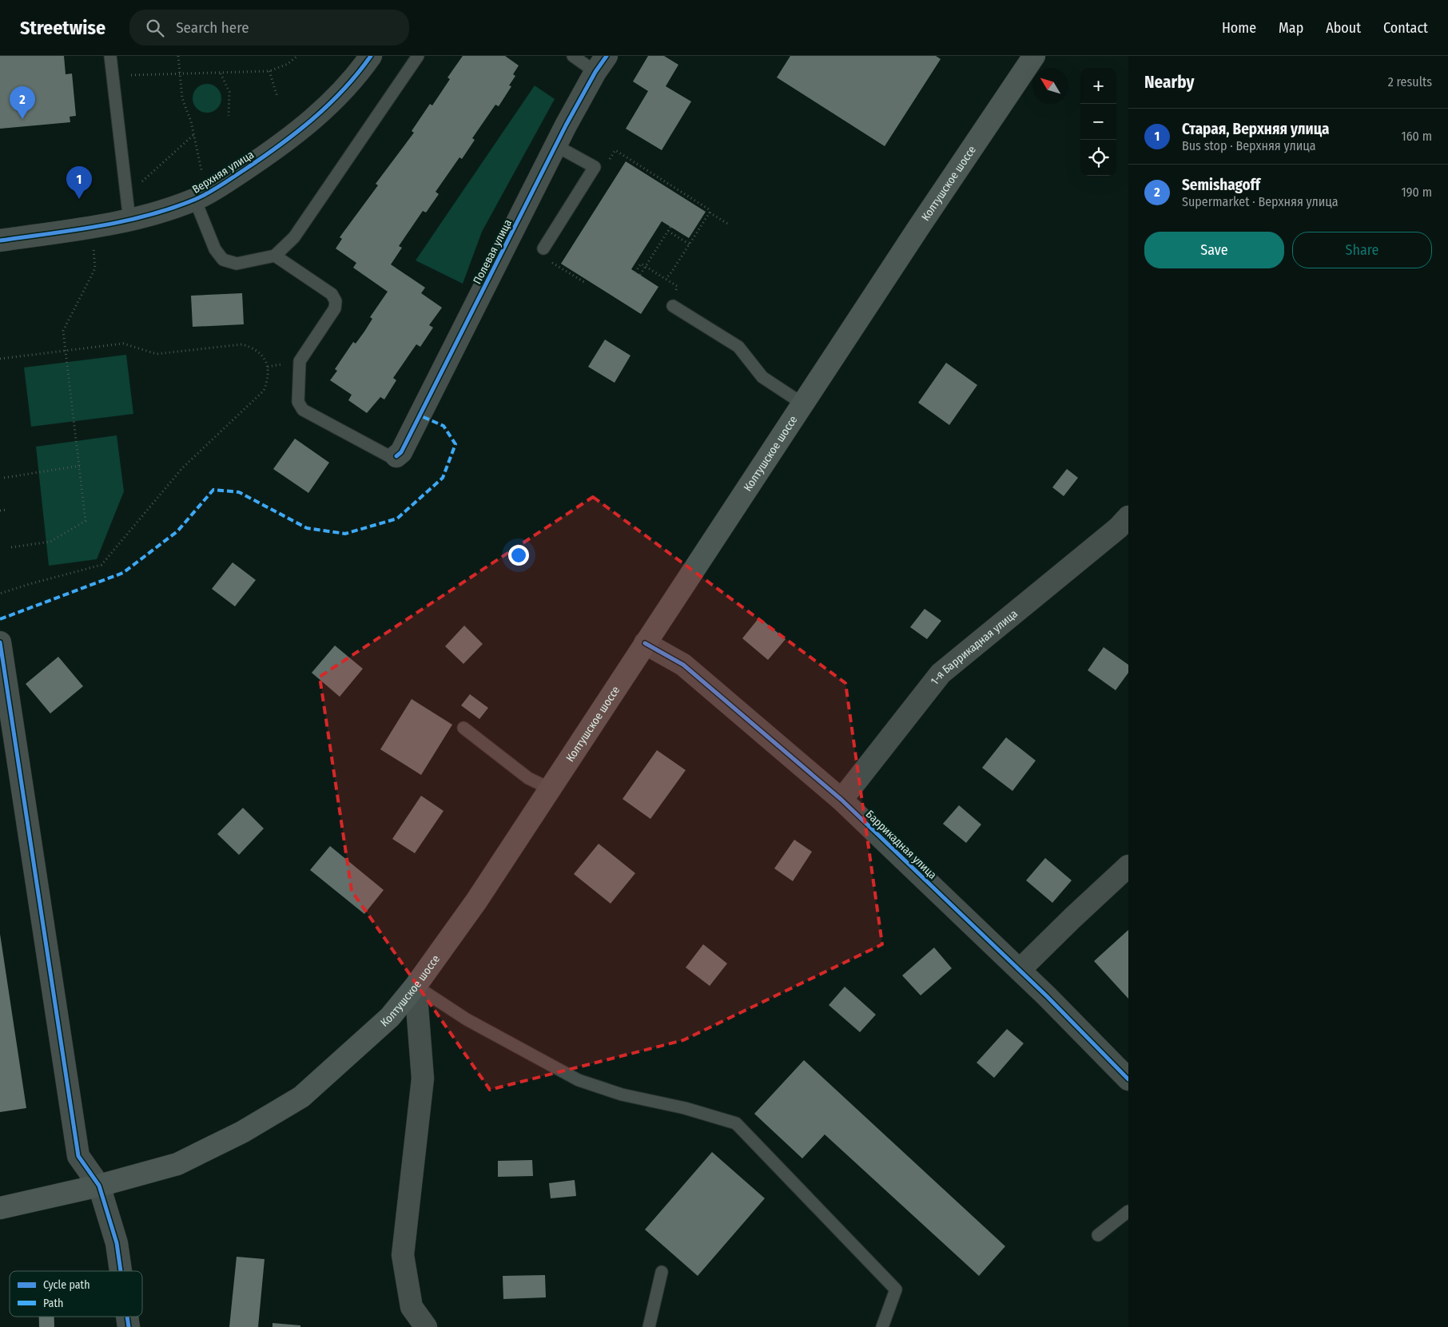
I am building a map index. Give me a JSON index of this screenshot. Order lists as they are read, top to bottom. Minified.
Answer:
{"streets":{"main road":["Колтушское шоссе"],"street":["Верхняя улица","Полевая улица","1-я Баррикадная улица","Баррикадная улица"]},"crossings":[["Колтушское шоссе","Баррикадная улица"],["1-я Баррикадная улица","Баррикадная улица"]],"legend":["Cycle path","Path"],"north":"top left","page":{"header":"Streetwise","search":"Search here","nav":["Home","Map","About","Contact"],"heading":["Nearby","2 results"],"map_buttons":["+","−"],"pins":["2","1"],"list":[{"mark":"1","name":"Старая, Верхняя улица","note":"Bus stop · Верхняя улица","value":"160 m"},{"mark":"2","name":"Semishagoff","note":"Supermarket · Верхняя улица","value":"190 m"}],"buttons":["Save","Share"]}}
